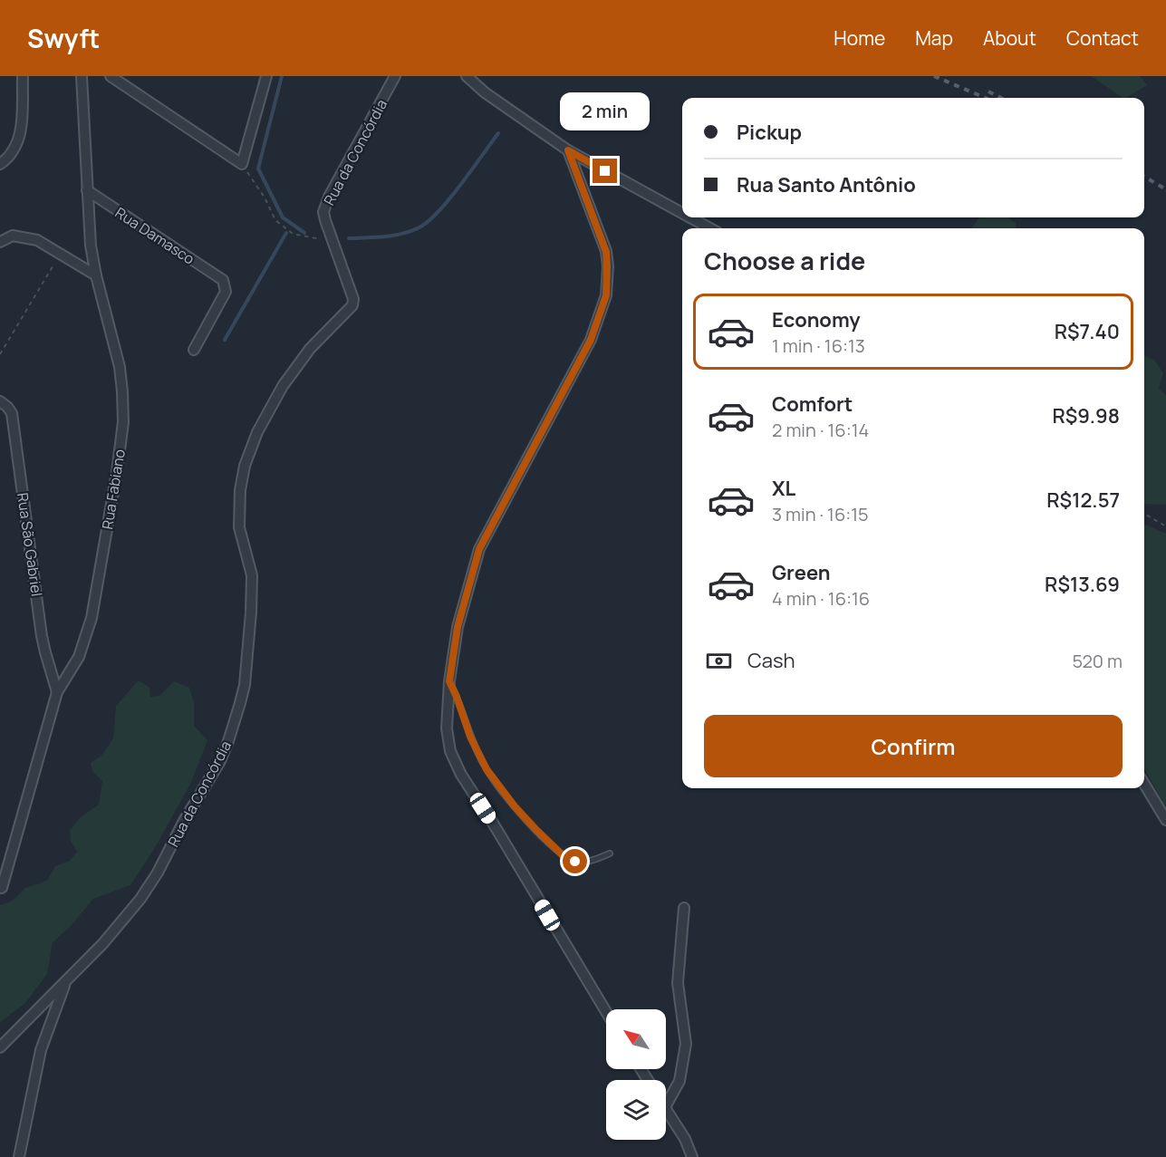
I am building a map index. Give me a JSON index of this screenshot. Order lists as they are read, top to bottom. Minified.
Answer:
{"streets":{"street":["Rua da Concórdia","Rua Damasco","Rua Fabiano","Rua São Gabriel"]},"crossings":[["Rua Damasco","Rua Fabiano"],["Rua Fabiano","Rua São Gabriel"]],"north":"top left","page":{"header":"Swyft","nav":["Home","Map","About","Contact"],"bubble":"2 min","banner":["Pickup","Rua Santo Antônio"],"heading":"Choose a ride","list":[{"name":"Economy","note":"1 min · 16:13","value":"R$7.40"},{"name":"Comfort","note":"2 min · 16:14","value":"R$9.98"},{"name":"XL","note":"3 min · 16:15","value":"R$12.57"},{"name":"Green","note":"4 min · 16:16","value":"R$13.69"}],"pay":["Cash","520 m"],"buttons":"Confirm"}}
